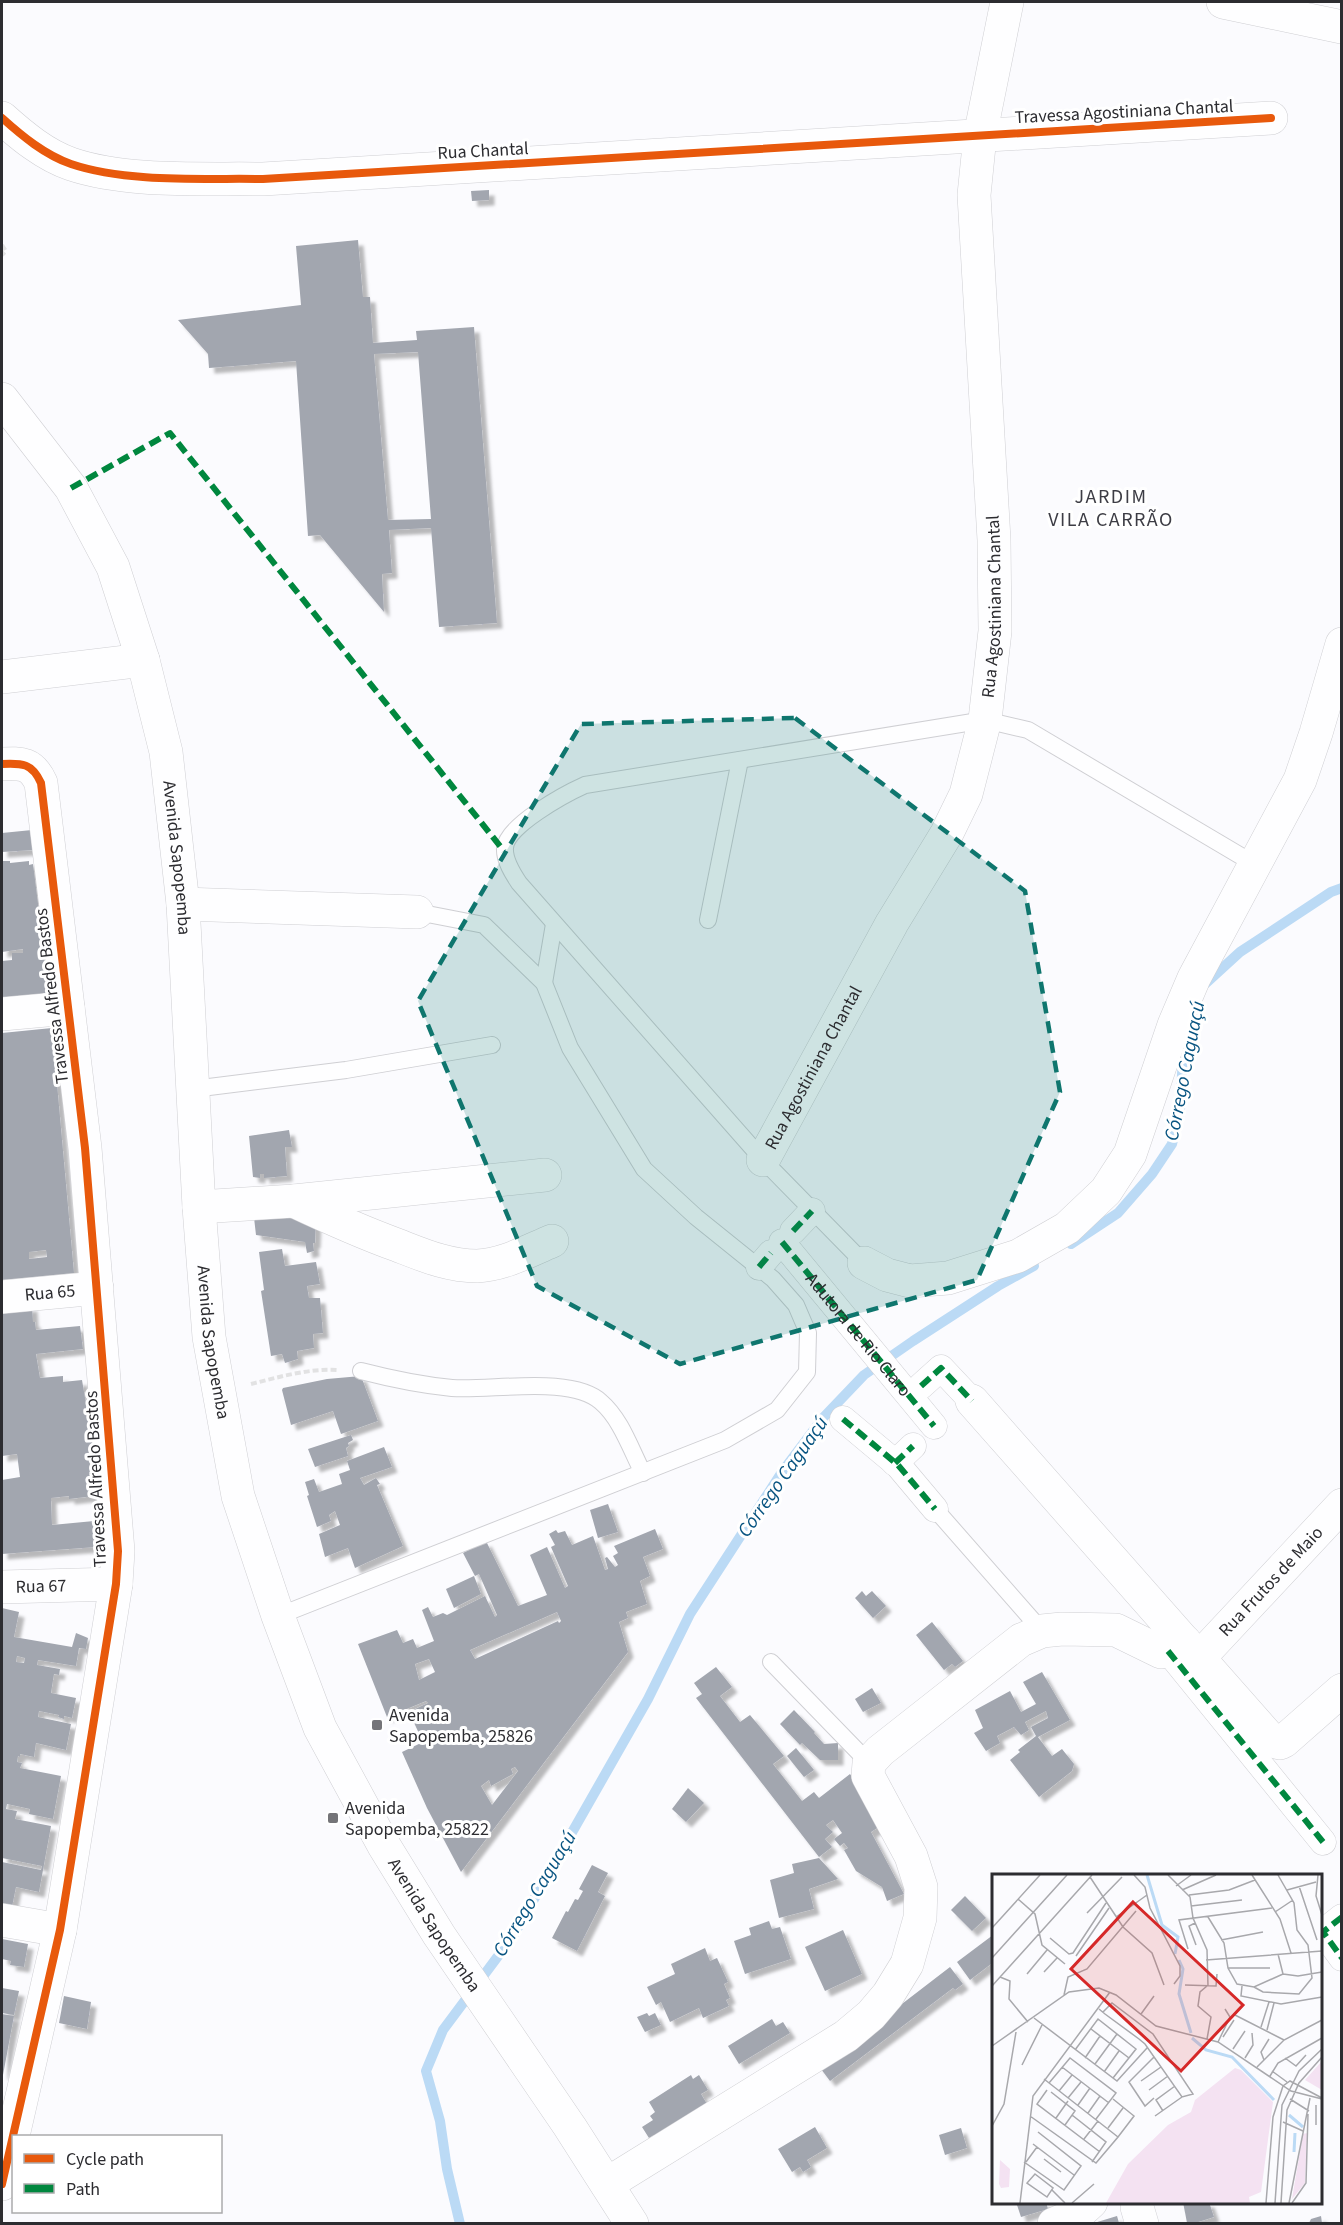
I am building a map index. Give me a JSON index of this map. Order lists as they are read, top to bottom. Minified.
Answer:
{"streets":{"street":["Travessa Agostiniana Chantal","Rua Chantal","Rua Agostiniana Chantal","Avenida Sapopemba","Travessa Alfredo Bastos","Rua 65","Adutora de Rio Claro","Rua Frutos de Maio","Rua 67"]},"crossings":[["Travessa Agostiniana Chantal","Rua Chantal"],["Travessa Agostiniana Chantal","Rua Agostiniana Chantal"],["Rua Chantal","Rua Agostiniana Chantal"],["Travessa Alfredo Bastos","Rua 65"],["Travessa Alfredo Bastos","Rua 67"]],"districts":["JARDIM VILA CARRÃO"],"water":["Córrego Caguaçú"],"places":{"transit":["Avenida Sapopemba, 25826","Avenida Sapopemba, 25822"]},"legend":["Cycle path","Path"]}
